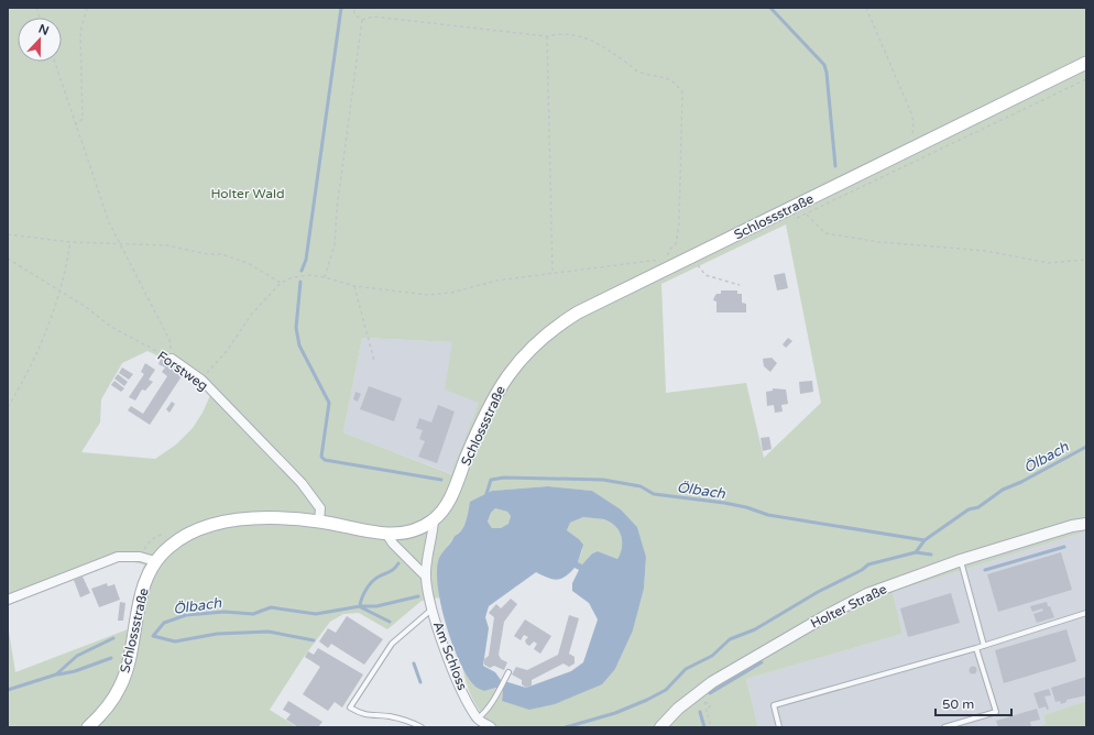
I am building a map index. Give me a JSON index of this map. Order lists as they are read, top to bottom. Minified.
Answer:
{"streets":{"main road":["Schlossstraße"],"street":["Forstweg","Holter Straße","Am Schloss"]},"crossings":[["Schlossstraße","Forstweg"],["Schlossstraße","Am Schloss"]],"water":["Ölbach"],"parks":["Holter Wald"],"scale_bar":"50 m","north":"top"}
